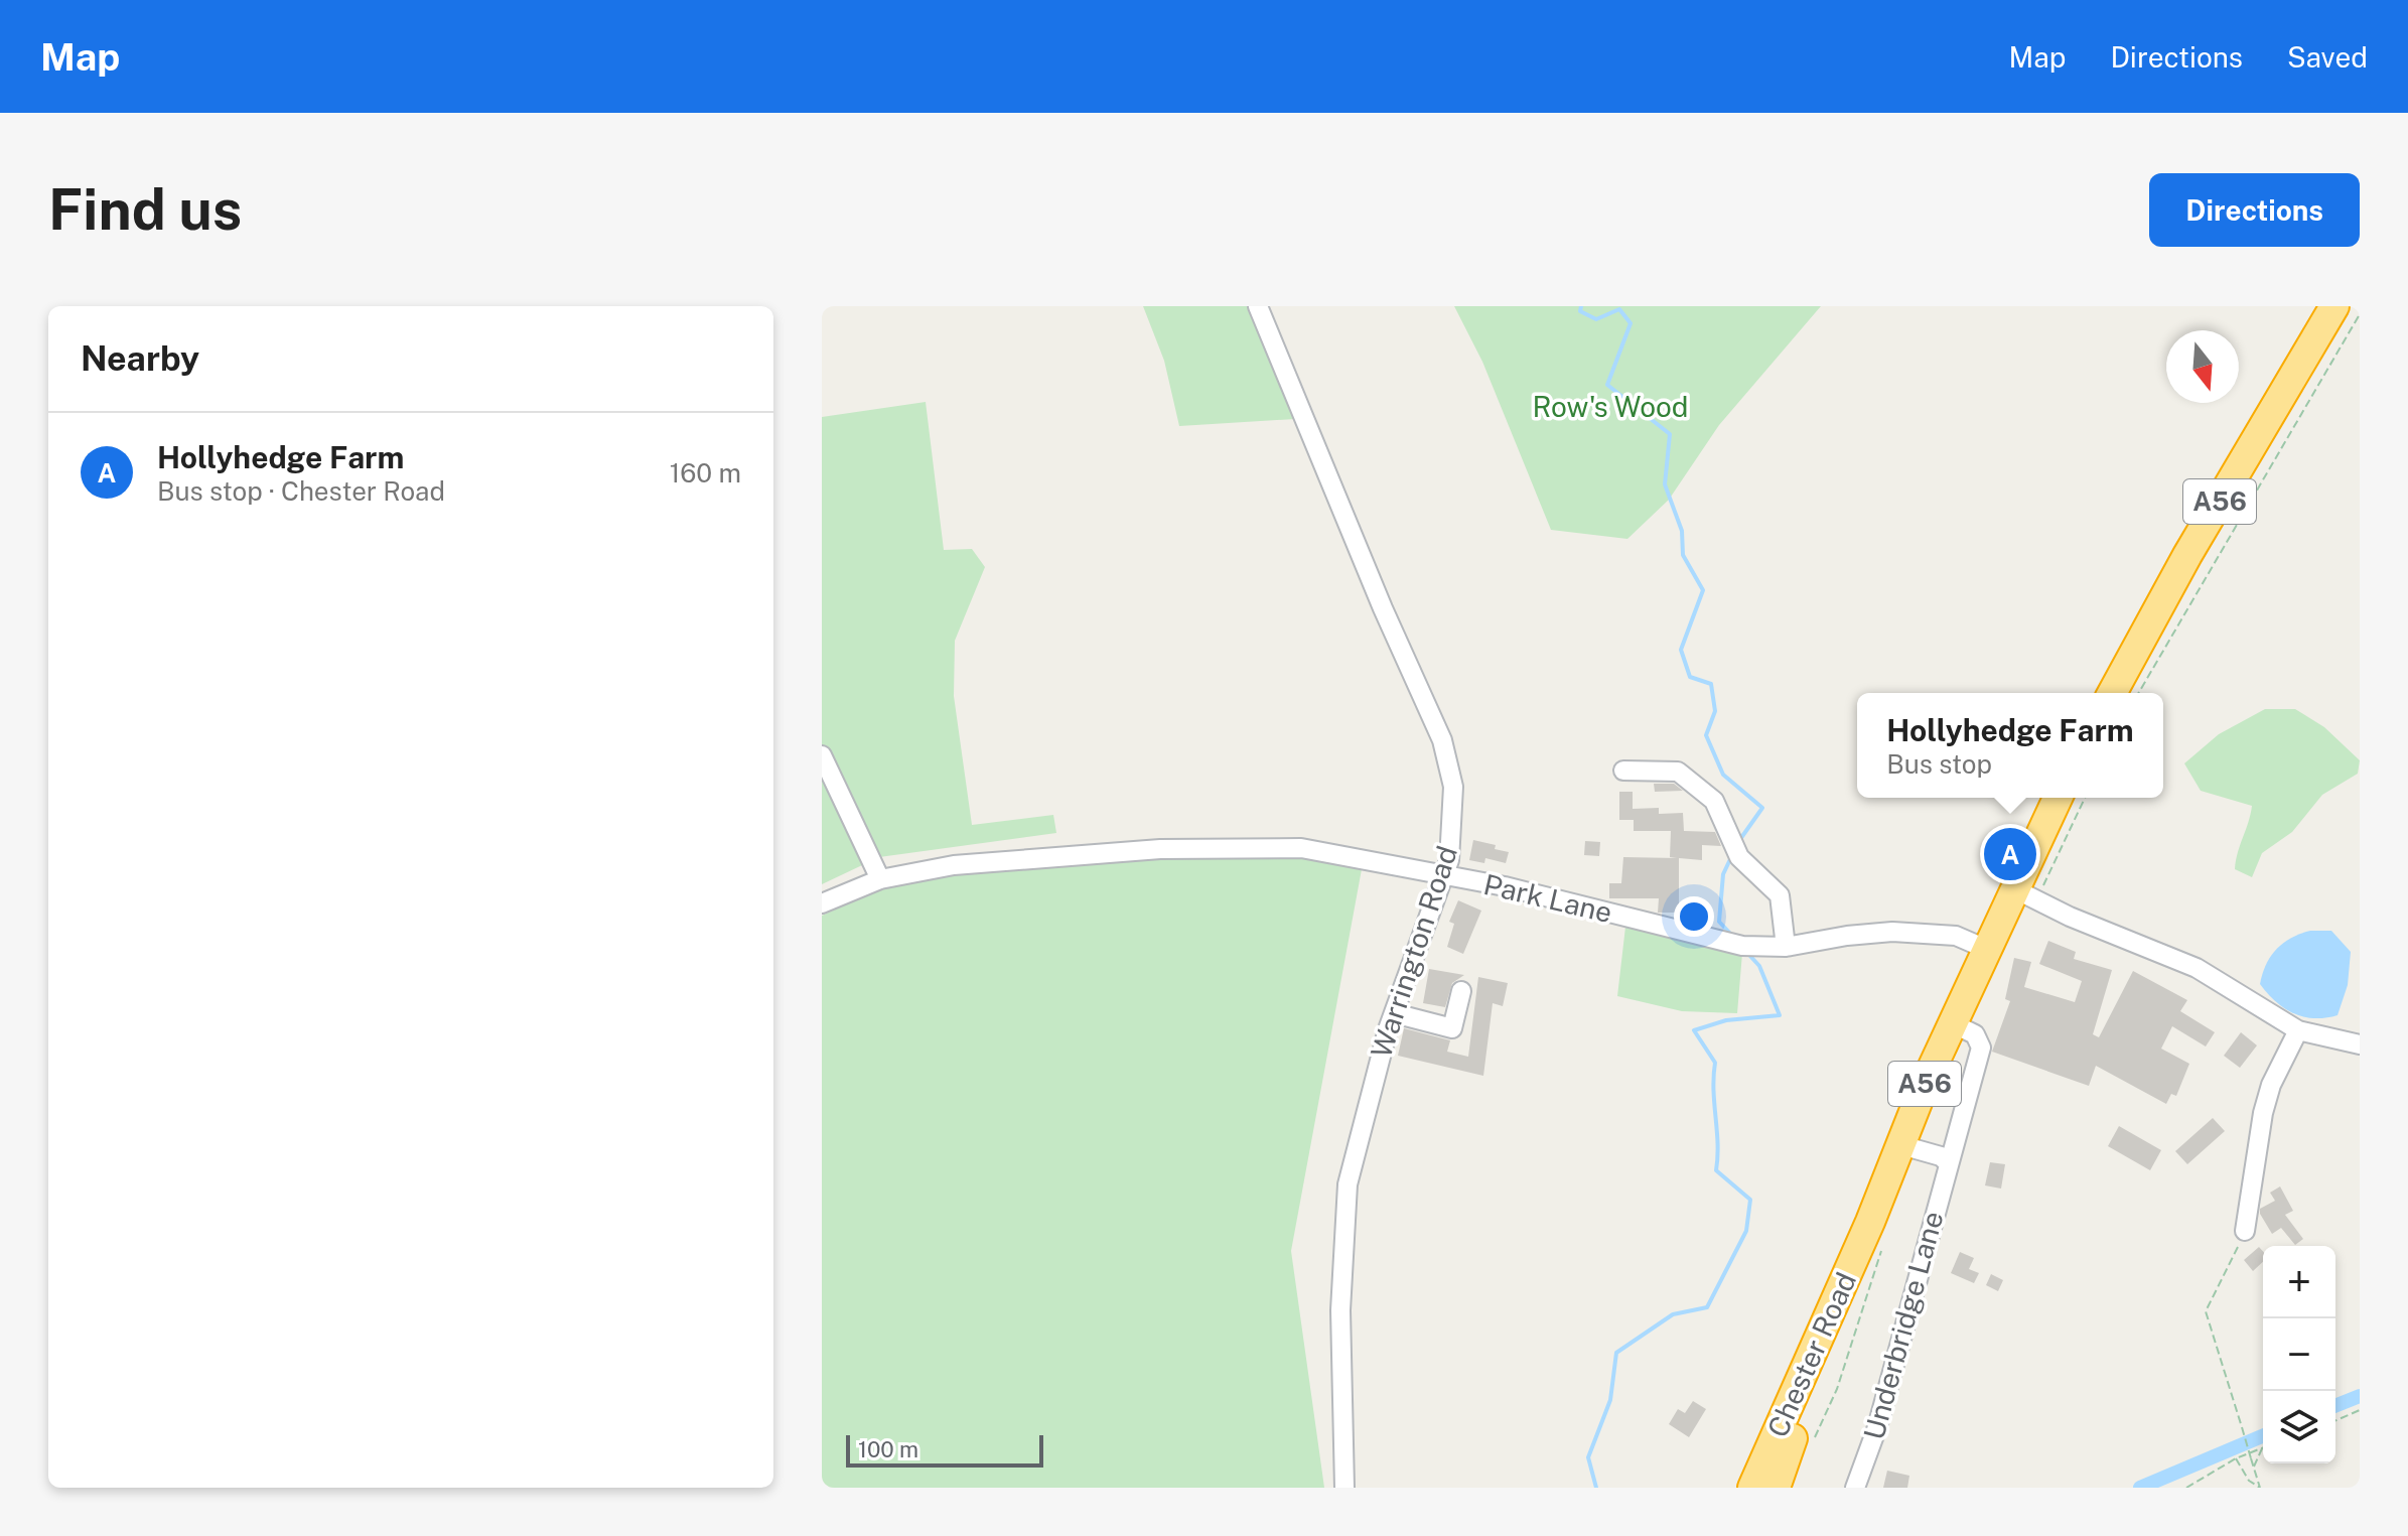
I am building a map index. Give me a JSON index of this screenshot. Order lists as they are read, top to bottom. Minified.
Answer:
{"streets":{"highway":["A56","Chester Road"],"street":["Park Lane","Warrington Road","Underbridge Lane"]},"crossings":[["Park Lane","Warrington Road"],["Park Lane","Chester Road"],["Underbridge Lane","Chester Road"]],"parks":["Row's Wood"],"scale_bar":"100 m","north":"bottom","page":{"header":"Map","nav":["Map","Directions","Saved"],"buttons":"Directions","title":"Find us","heading":"Nearby","list":[{"mark":"A","name":"Hollyhedge Farm","note":"Bus stop · Chester Road","value":"160 m"}],"popup":["Hollyhedge Farm","Bus stop"],"pins":"A","map_buttons":["+","−"],"scale":"100 m"}}
